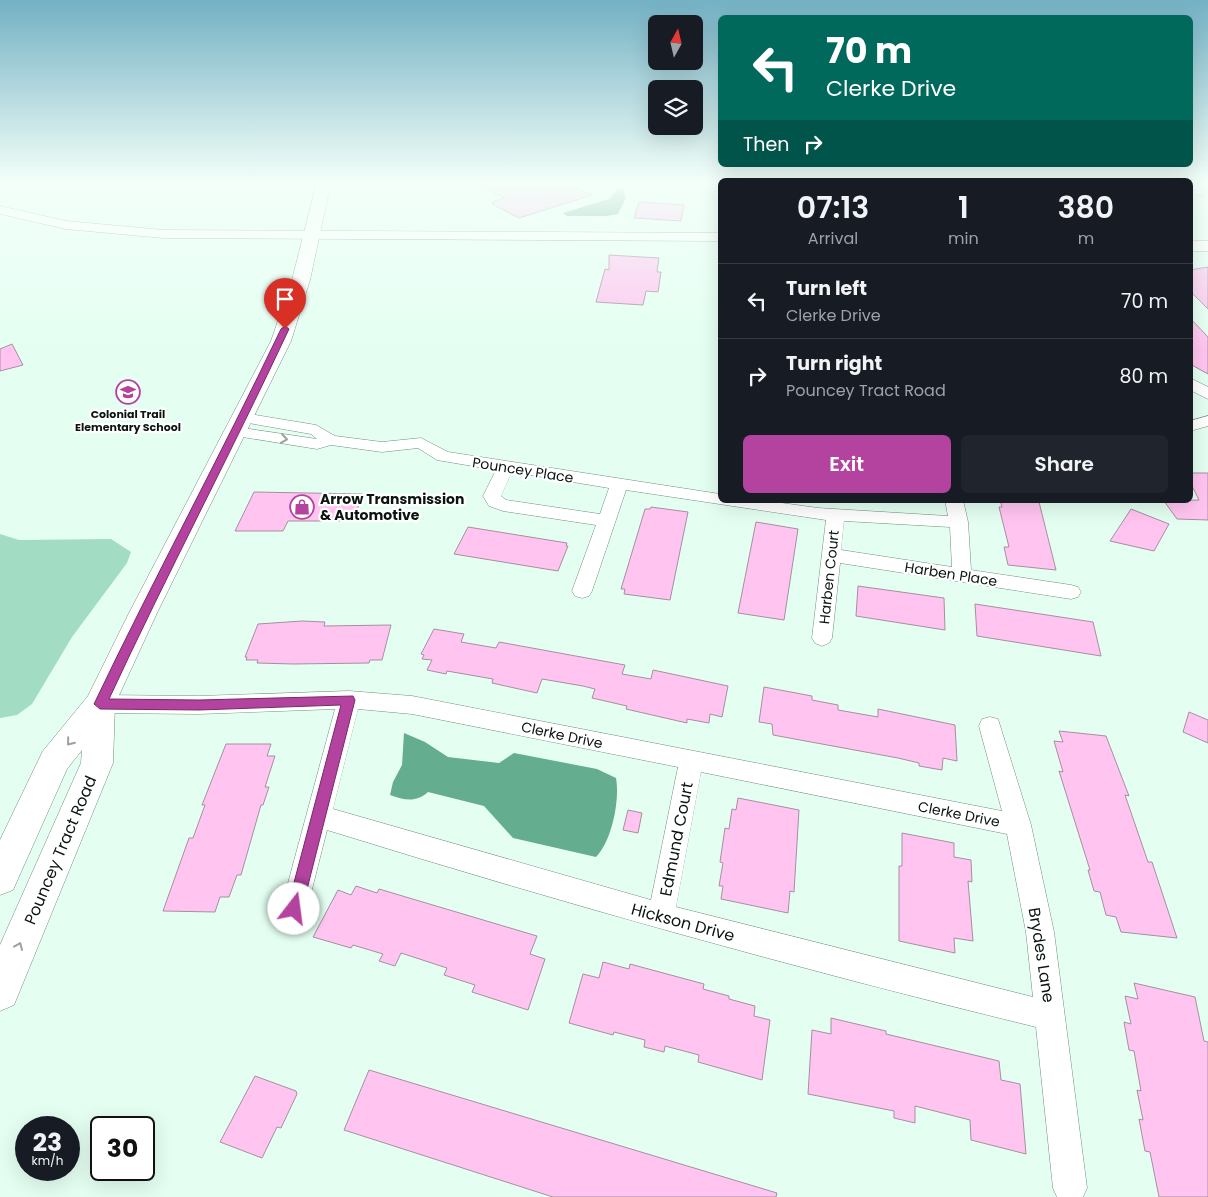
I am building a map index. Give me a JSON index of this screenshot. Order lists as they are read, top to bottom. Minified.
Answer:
{"streets":{"main road":["Pouncey Tract Road"],"street":["Pouncey Place","Harben Place","Harben Court","Clerke Drive","Edmund Court","Hickson Drive","Brydes Lane"]},"crossings":[["Pouncey Place","Harben Court"],["Pouncey Place","Pouncey Tract Road"],["Harben Place","Harben Court"],["Clerke Drive","Edmund Court"],["Clerke Drive","Pouncey Tract Road"],["Clerke Drive","Brydes Lane"],["Edmund Court","Hickson Drive"],["Hickson Drive","Brydes Lane"]],"places":{"school or university":["Colonial Trail Elementary School"],"shop":["Arrow Transmission & Automotive"]},"north":"top","page":{"turn":["70 m","Clerke Drive"],"then":"Then","eta":["07:13","Arrival","1","min","380","m"],"list":[{"name":"Turn left","note":"Clerke Drive","value":"70 m"},{"name":"Turn right","note":"Pouncey Tract Road","value":"80 m"}],"buttons":["Exit","Share"],"speed":"23 km/h","limit":"30"}}
